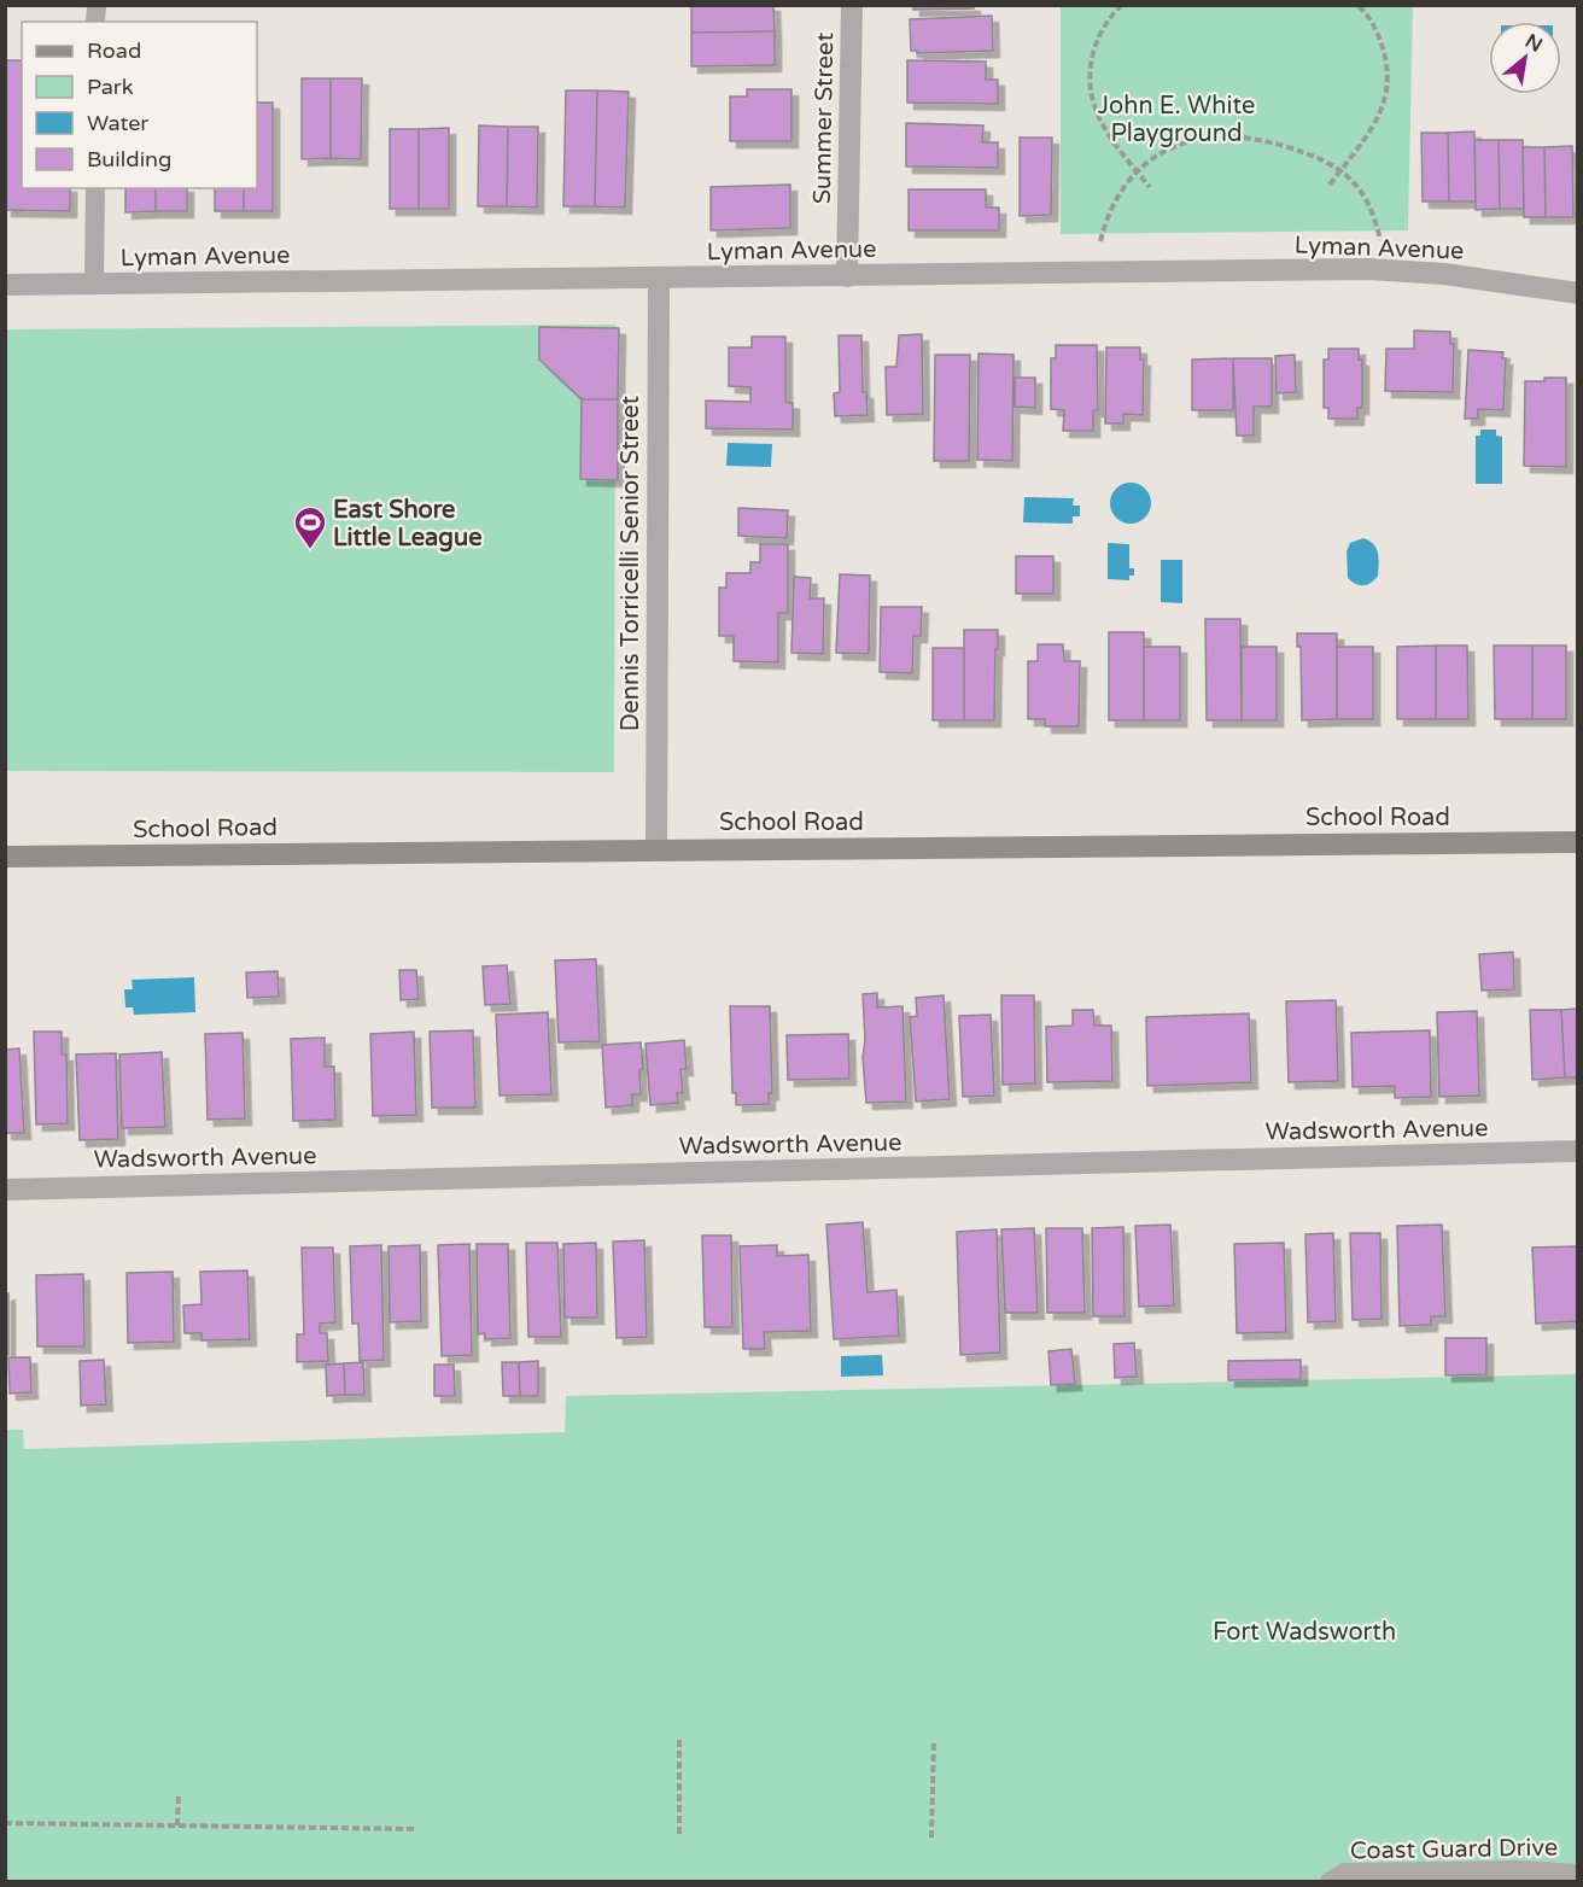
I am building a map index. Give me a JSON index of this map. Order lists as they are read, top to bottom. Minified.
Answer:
{"streets":{"main road":["School Road"],"street":["Summer Street","Lyman Avenue","Dennis Torricelli Senior Street","Wadsworth Avenue","Coast Guard Drive"]},"crossings":[["Summer Street","Lyman Avenue"],["Lyman Avenue","Dennis Torricelli Senior Street"],["Dennis Torricelli Senior Street","School Road"]],"parks":["John E. White Playground","Fort Wadsworth"],"places":{"sports":["East Shore Little League"]},"legend":["Road","Park","Water","Building"],"north":"top right"}
